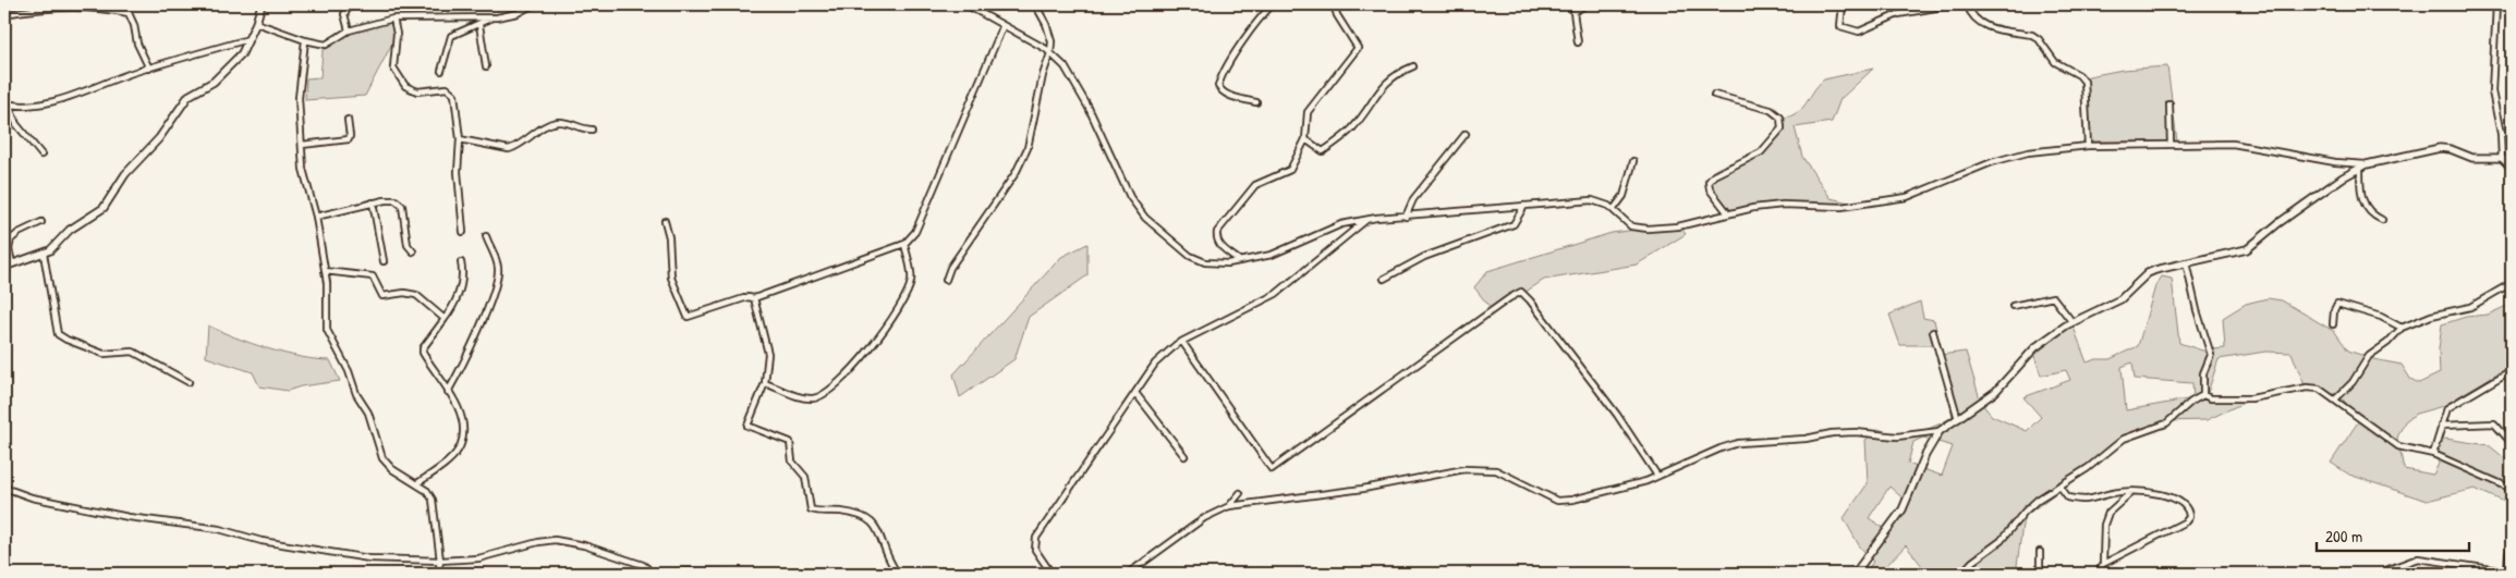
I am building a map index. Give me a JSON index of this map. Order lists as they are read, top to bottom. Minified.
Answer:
{"scale_bar":"200 m"}
